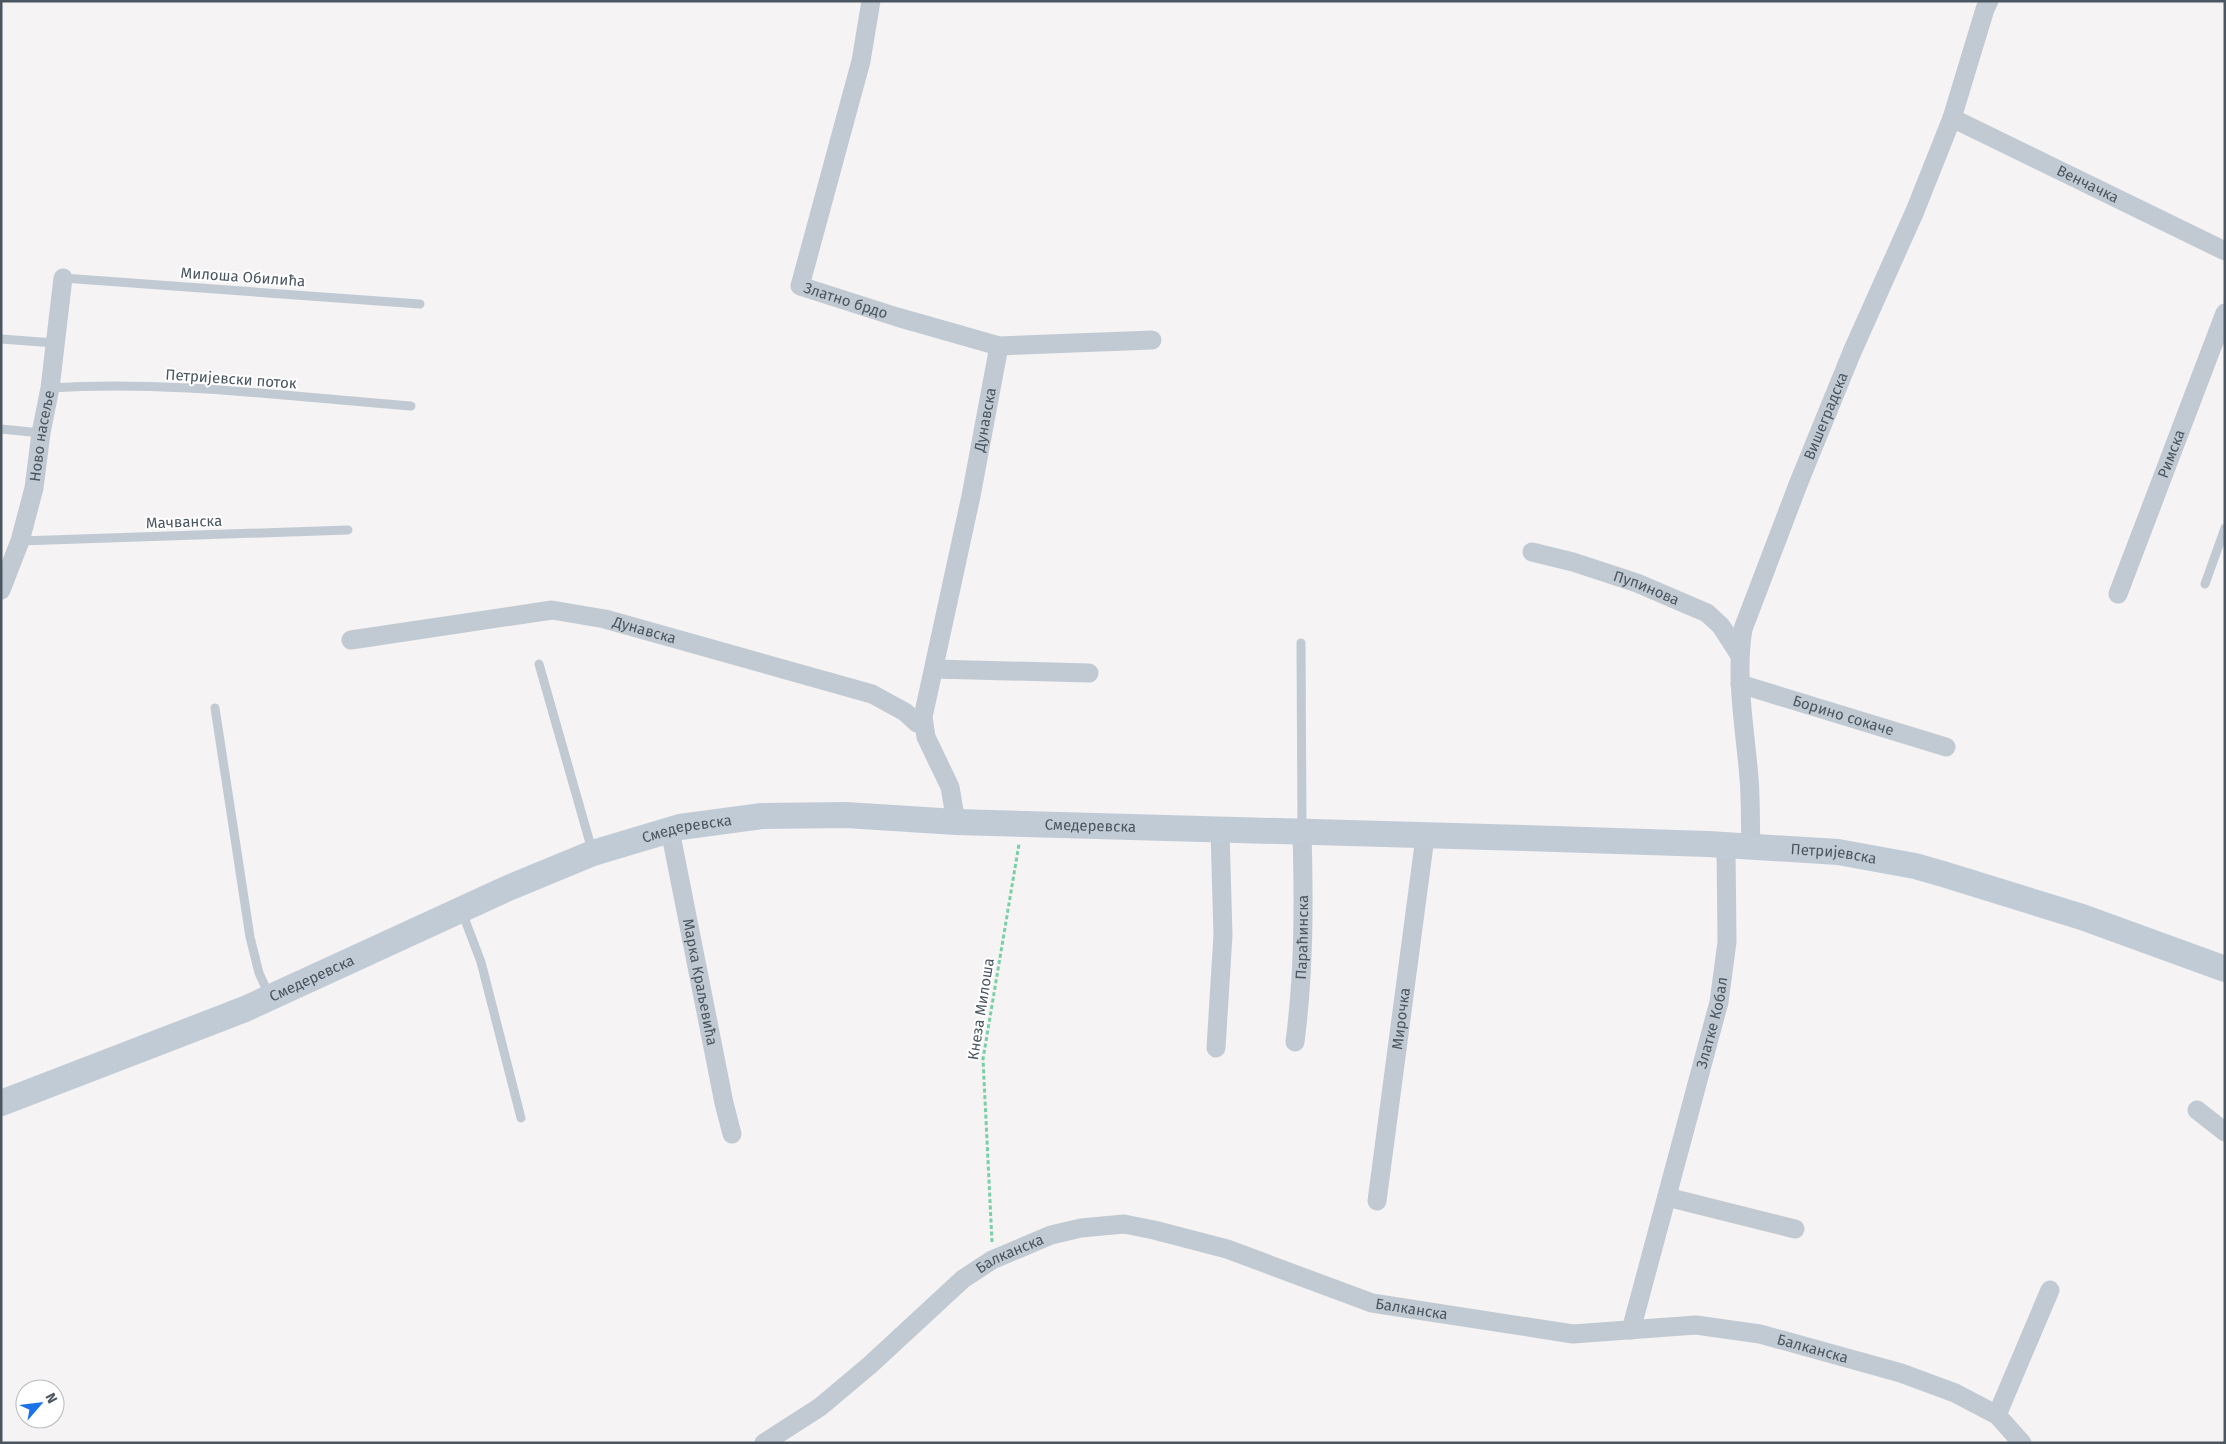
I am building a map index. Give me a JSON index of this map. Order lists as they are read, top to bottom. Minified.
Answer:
{"streets":{"main road":["Смедеревска","Петријевска"],"street":["Венчачка","Златно брдо","Вишеградска","Дунавска","Ново насеље","Римска","Пупинова","Борино сокаче","Параћинска","Марка Краљевића","Мирочка","Златке Кобал","Балканска"],"lane":["Милоша Обилића","Петријевски поток","Мачванска"],"path":["Кнеза Милоша"]},"crossings":[["Венчачка","Вишеградска"],["Милоша Обилића","Ново насеље"],["Златно брдо","Дунавска"],["Петријевски поток","Ново насеље"],["Вишеградска","Пупинова"],["Вишеградска","Борино сокаче"],["Вишеградска","Петријевска"],["Вишеградска","Златке Кобал"],["Дунавска","Смедеревска"],["Ново насеље","Мачванска"],["Смедеревска","Петријевска"],["Смедеревска","Параћинска"],["Смедеревска","Марка Краљевића"],["Смедеревска","Кнеза Милоша"],["Смедеревска","Мирочка"],["Петријевска","Мирочка"],["Петријевска","Златке Кобал"],["Кнеза Милоша","Балканска"],["Златке Кобал","Балканска"]],"north":"top right"}
